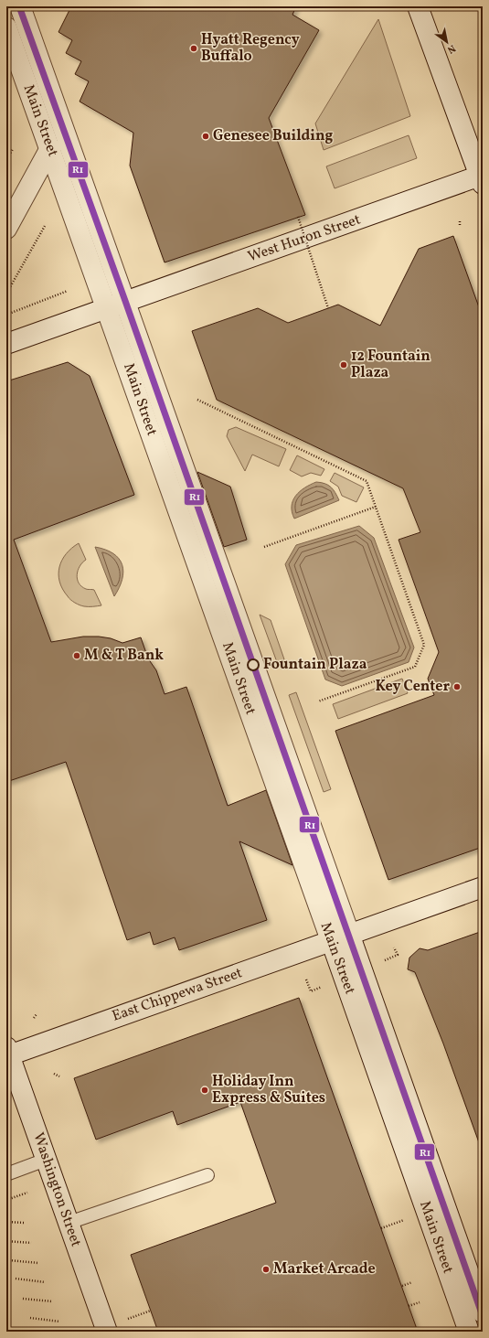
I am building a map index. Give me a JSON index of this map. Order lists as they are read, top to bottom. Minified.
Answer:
{"streets":{"street":["Main Street","West Huron Street","East Chippewa Street","Washington Street"]},"crossings":[["Main Street","West Huron Street"],["Main Street","East Chippewa Street"],["East Chippewa Street","Washington Street"]],"places":["Hyatt Regency Buffalo","Genesee Building","12 Fountain Plaza","M & T Bank","Fountain Plaza","Key Center","Holiday Inn Express & Suites","Market Arcade"],"lines":["transit line R1"],"north":"bottom right"}
